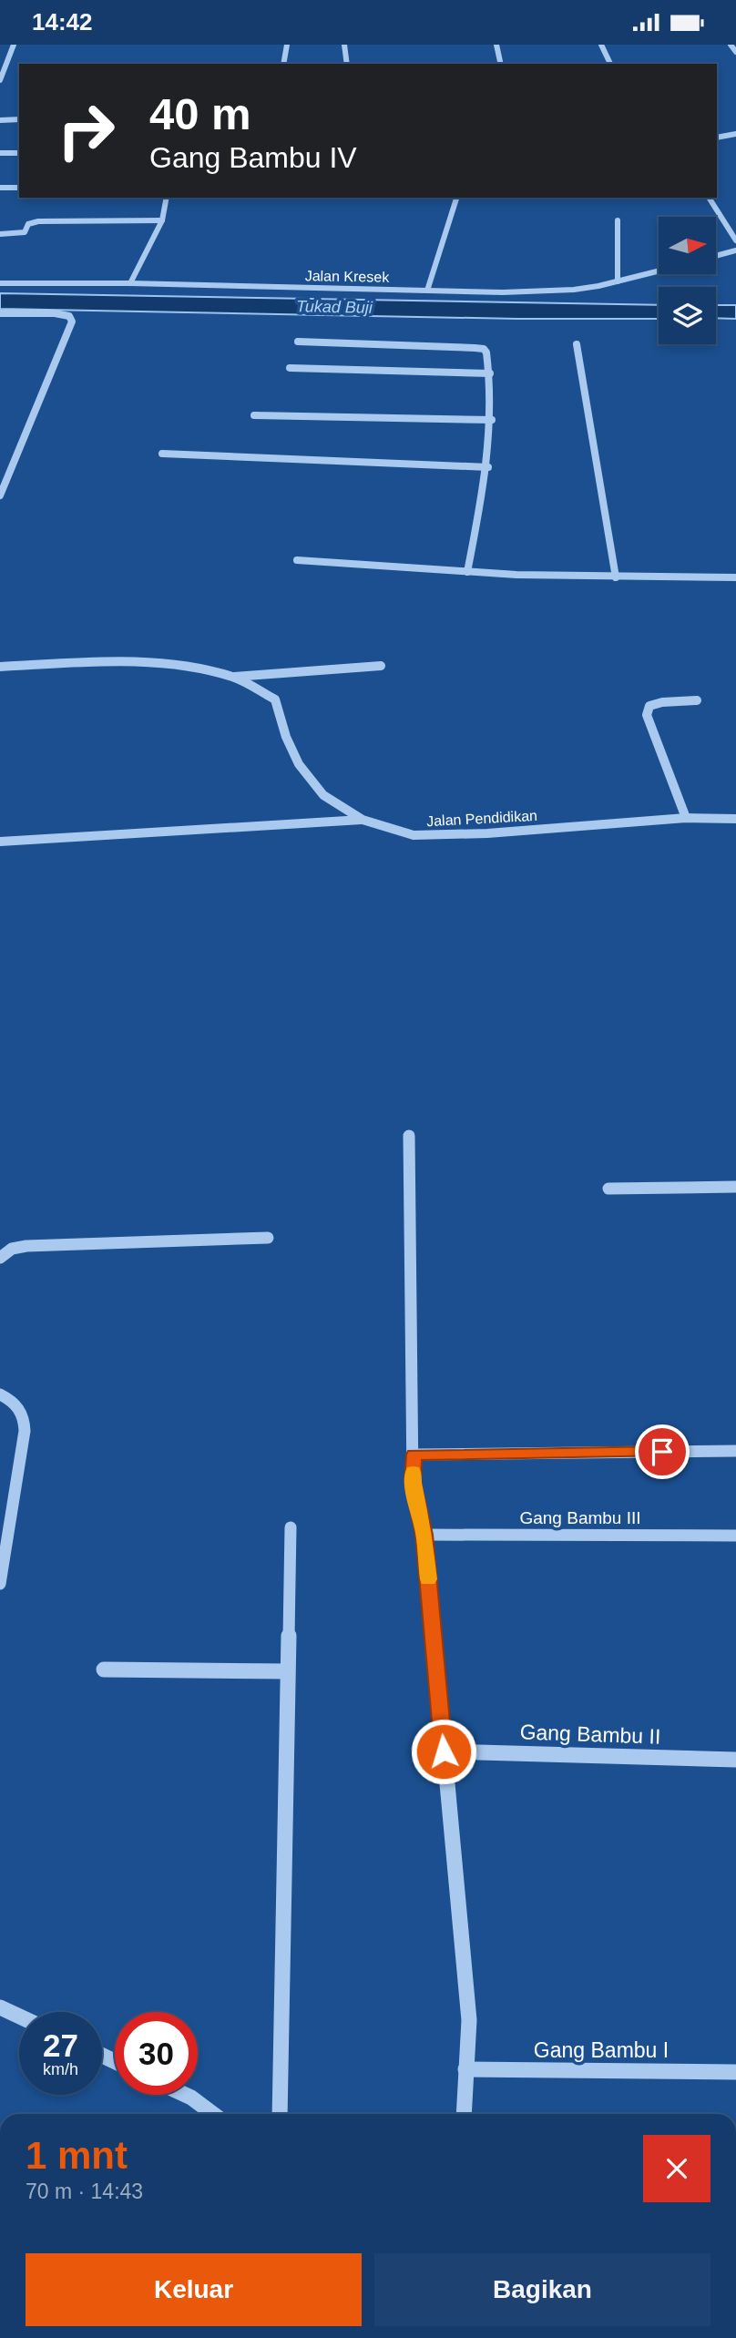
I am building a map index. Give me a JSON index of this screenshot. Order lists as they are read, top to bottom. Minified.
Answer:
{"streets":{"street":["Jalan Kresek","Jalan Pendidikan","Gang Bambu III","Gang Bambu II","Gang Bambu I"]},"water":["Tukad Buji"],"north":"right","page":{"status":"14:42","turn":["40 m","Gang Bambu IV"],"speed":"27 km/h","limit":"30","heading":["1 mnt","70 m · 14:43"],"buttons":["Keluar","Bagikan"]}}
